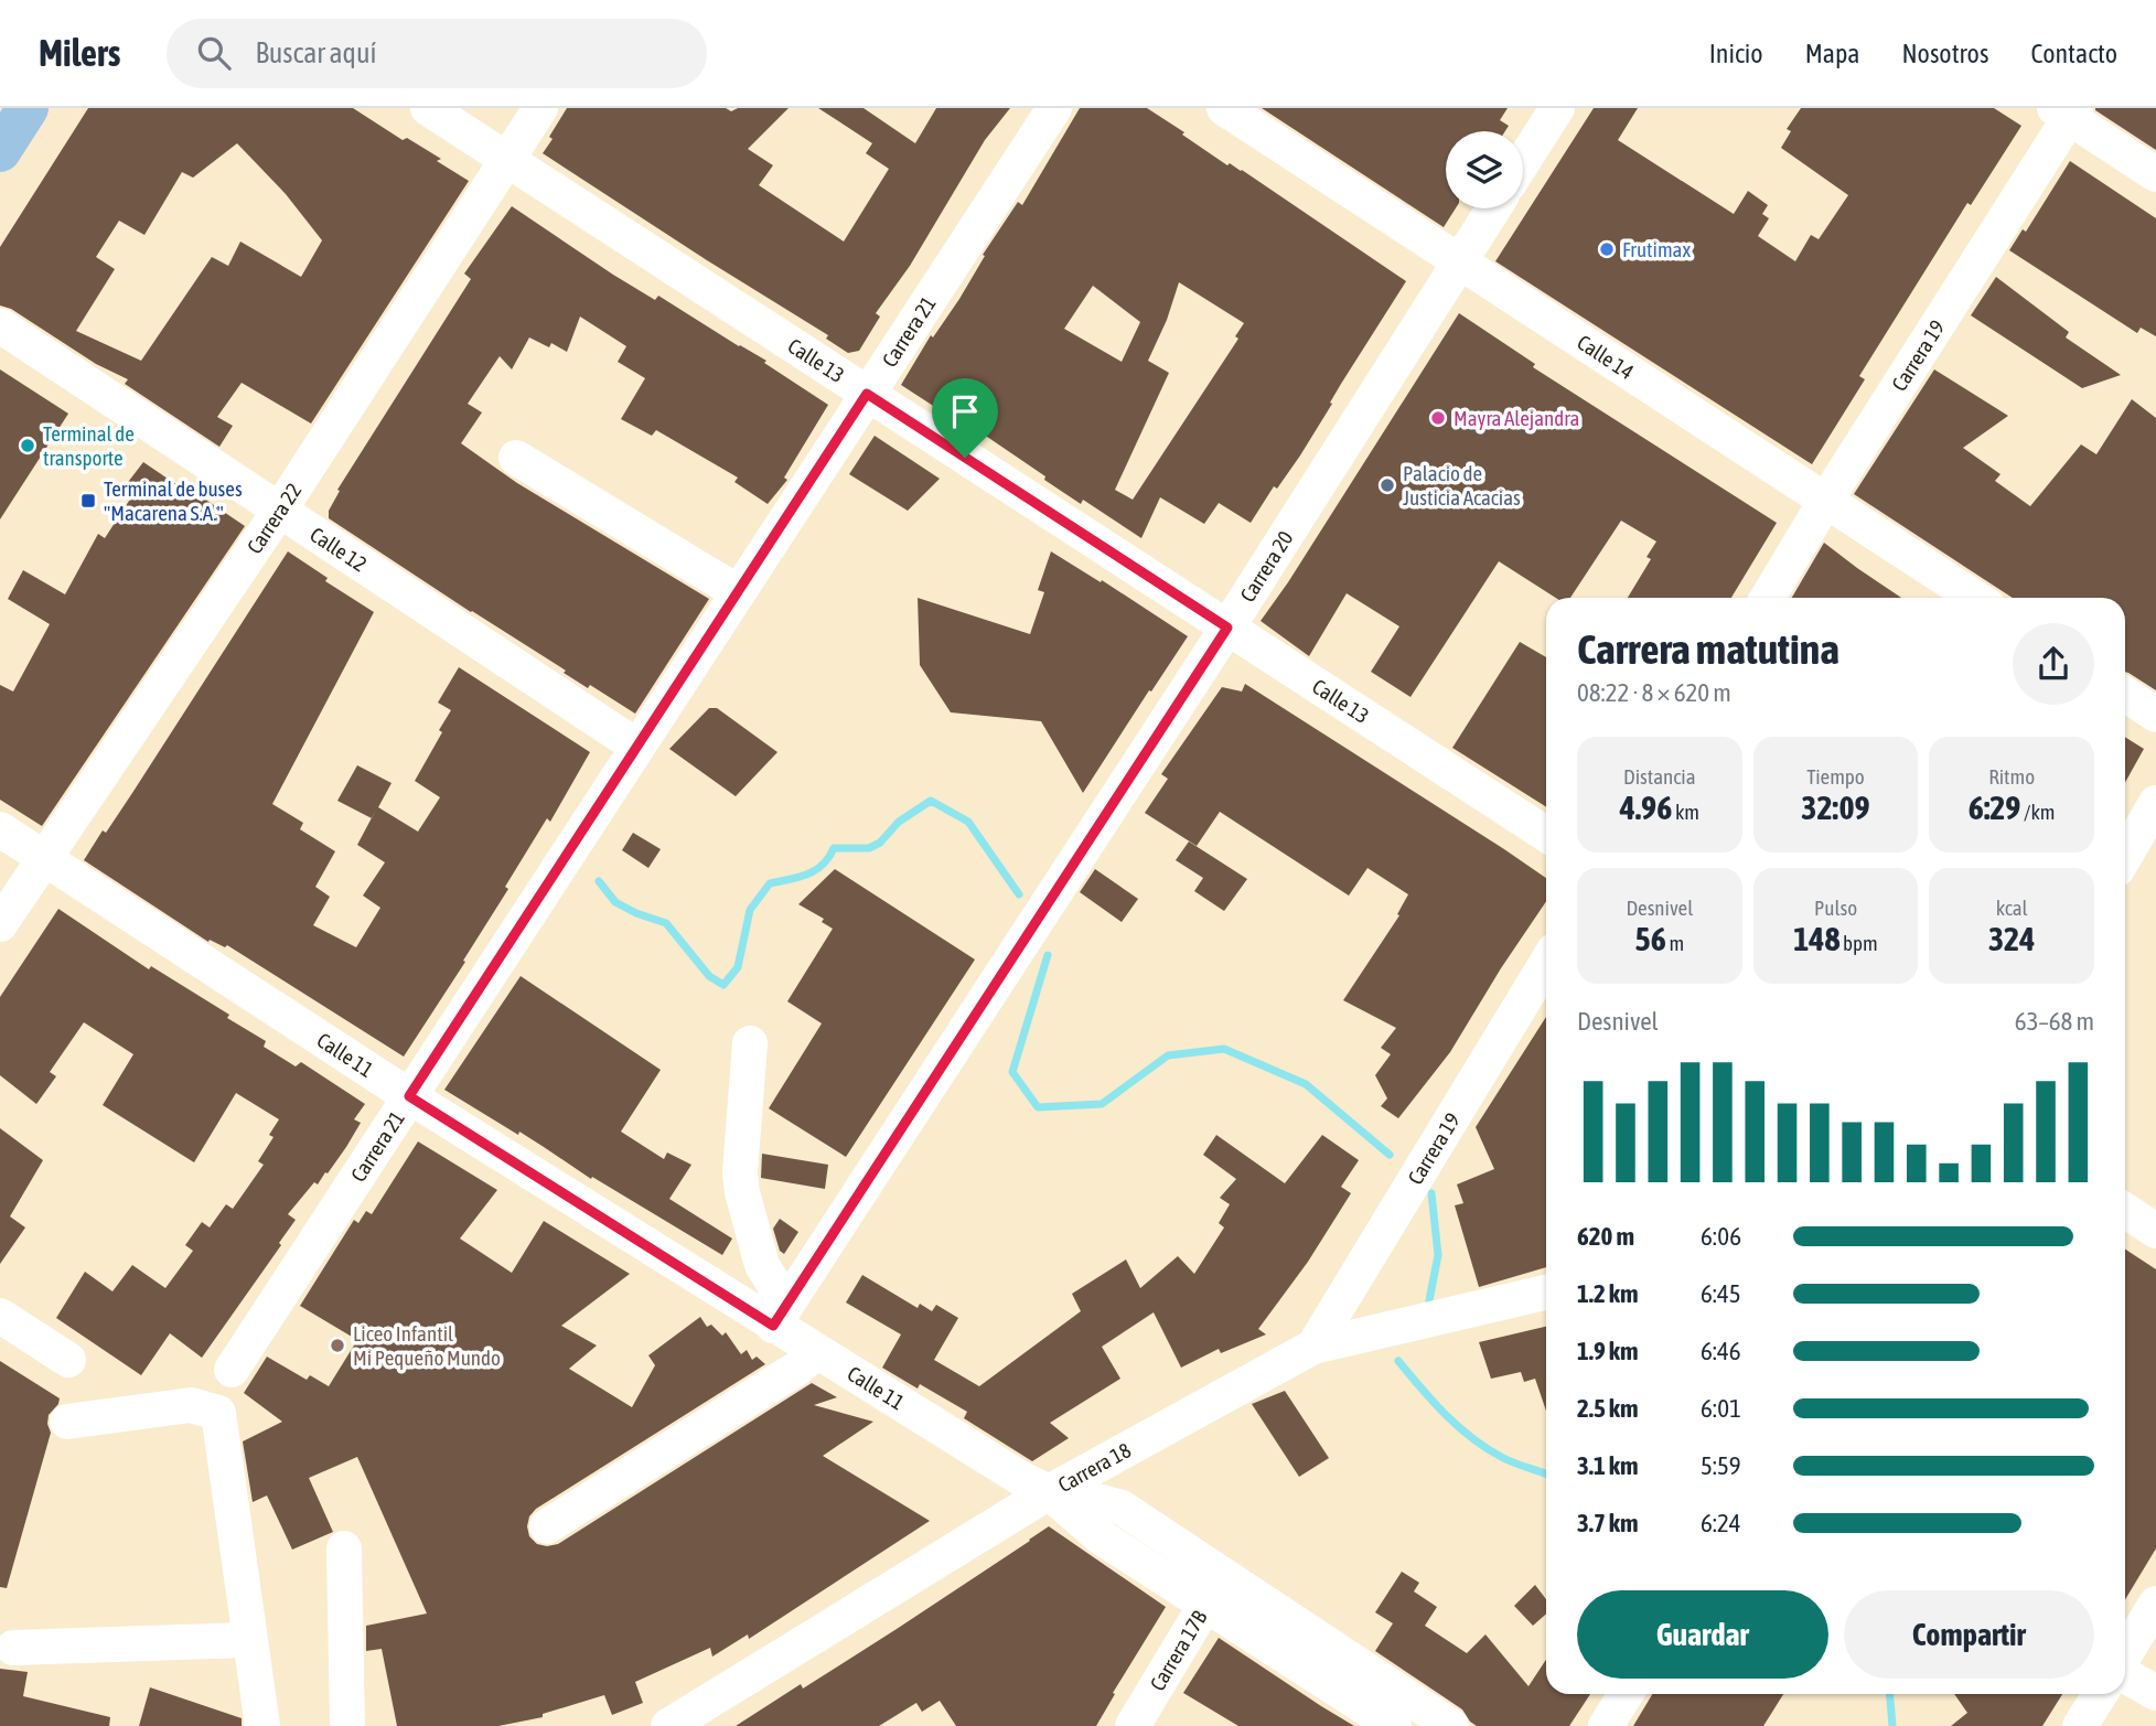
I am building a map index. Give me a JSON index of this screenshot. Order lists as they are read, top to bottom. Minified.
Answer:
{"streets":{"street":["Carrera 21","Carrera 19","Calle 14","Calle 13","Carrera 22","Calle 12","Carrera 20","Calle 11","Carrera 18","Carrera 17B"]},"crossings":[["Carrera 21","Calle 13"],["Carrera 21","Calle 12"],["Carrera 21","Calle 11"],["Carrera 19","Calle 14"],["Carrera 19","Carrera 18"],["Calle 14","Carrera 20"],["Calle 13","Carrera 22"],["Calle 13","Carrera 20"],["Carrera 22","Calle 12"],["Carrera 22","Calle 11"],["Carrera 20","Calle 11"],["Calle 11","Carrera 18"],["Calle 11","Carrera 17B"]],"places":{"other":["Frutimax","Mayra Alejandra","Terminal de transporte","Palacio de Justicia Acacias","Liceo Infantil Mi Pequeño Mundo"],"transit":["Terminal de buses \"Macarena S.A.\""]},"page":{"header":"Milers","search":"Buscar aquí","nav":["Inicio","Mapa","Nosotros","Contacto"],"heading":["Carrera matutina","08:22 · 8 × 620 m"],"stats":[["Distancia","4.96 km"],["Tiempo","32:09"],["Ritmo","6:29 /km"],["Desnivel","56 m"],["Pulso","148 bpm"],["kcal","324"]],"chart":["Desnivel","63–68 m"],"list":[{"name":"620 m","note":"6:06"},{"name":"1.2 km","note":"6:45"},{"name":"1.9 km","note":"6:46"},{"name":"2.5 km","note":"6:01"},{"name":"3.1 km","note":"5:59"},{"name":"3.7 km","note":"6:24"}],"buttons":["Guardar","Compartir"]}}
